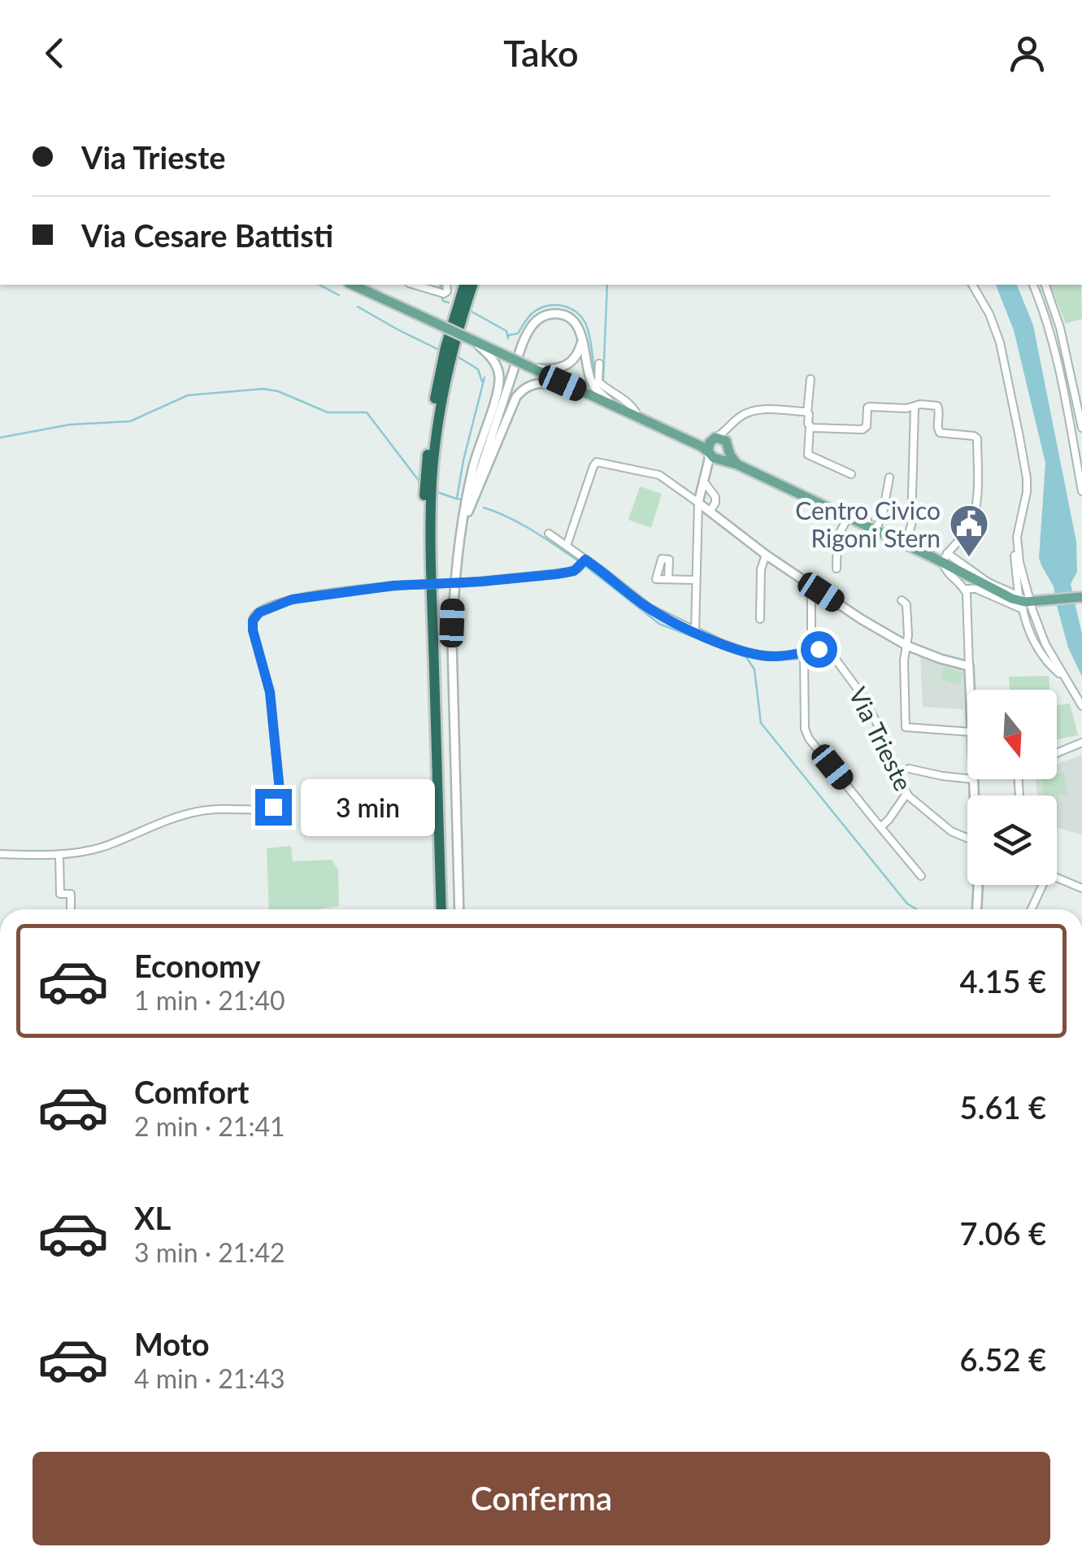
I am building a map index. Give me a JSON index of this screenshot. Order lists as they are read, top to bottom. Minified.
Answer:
{"streets":{"street":["Via Trieste"]},"places":{"public building":["Centro Civico Rigoni Stern"]},"north":"bottom","page":{"header":"Tako","banner":["Via Trieste","Via Cesare Battisti"],"bubble":"3 min","list":[{"name":"Economy","note":"1 min · 21:40","value":"4.15 €"},{"name":"Comfort","note":"2 min · 21:41","value":"5.61 €"},{"name":"XL","note":"3 min · 21:42","value":"7.06 €"},{"name":"Moto","note":"4 min · 21:43","value":"6.52 €"}],"buttons":"Conferma"}}
